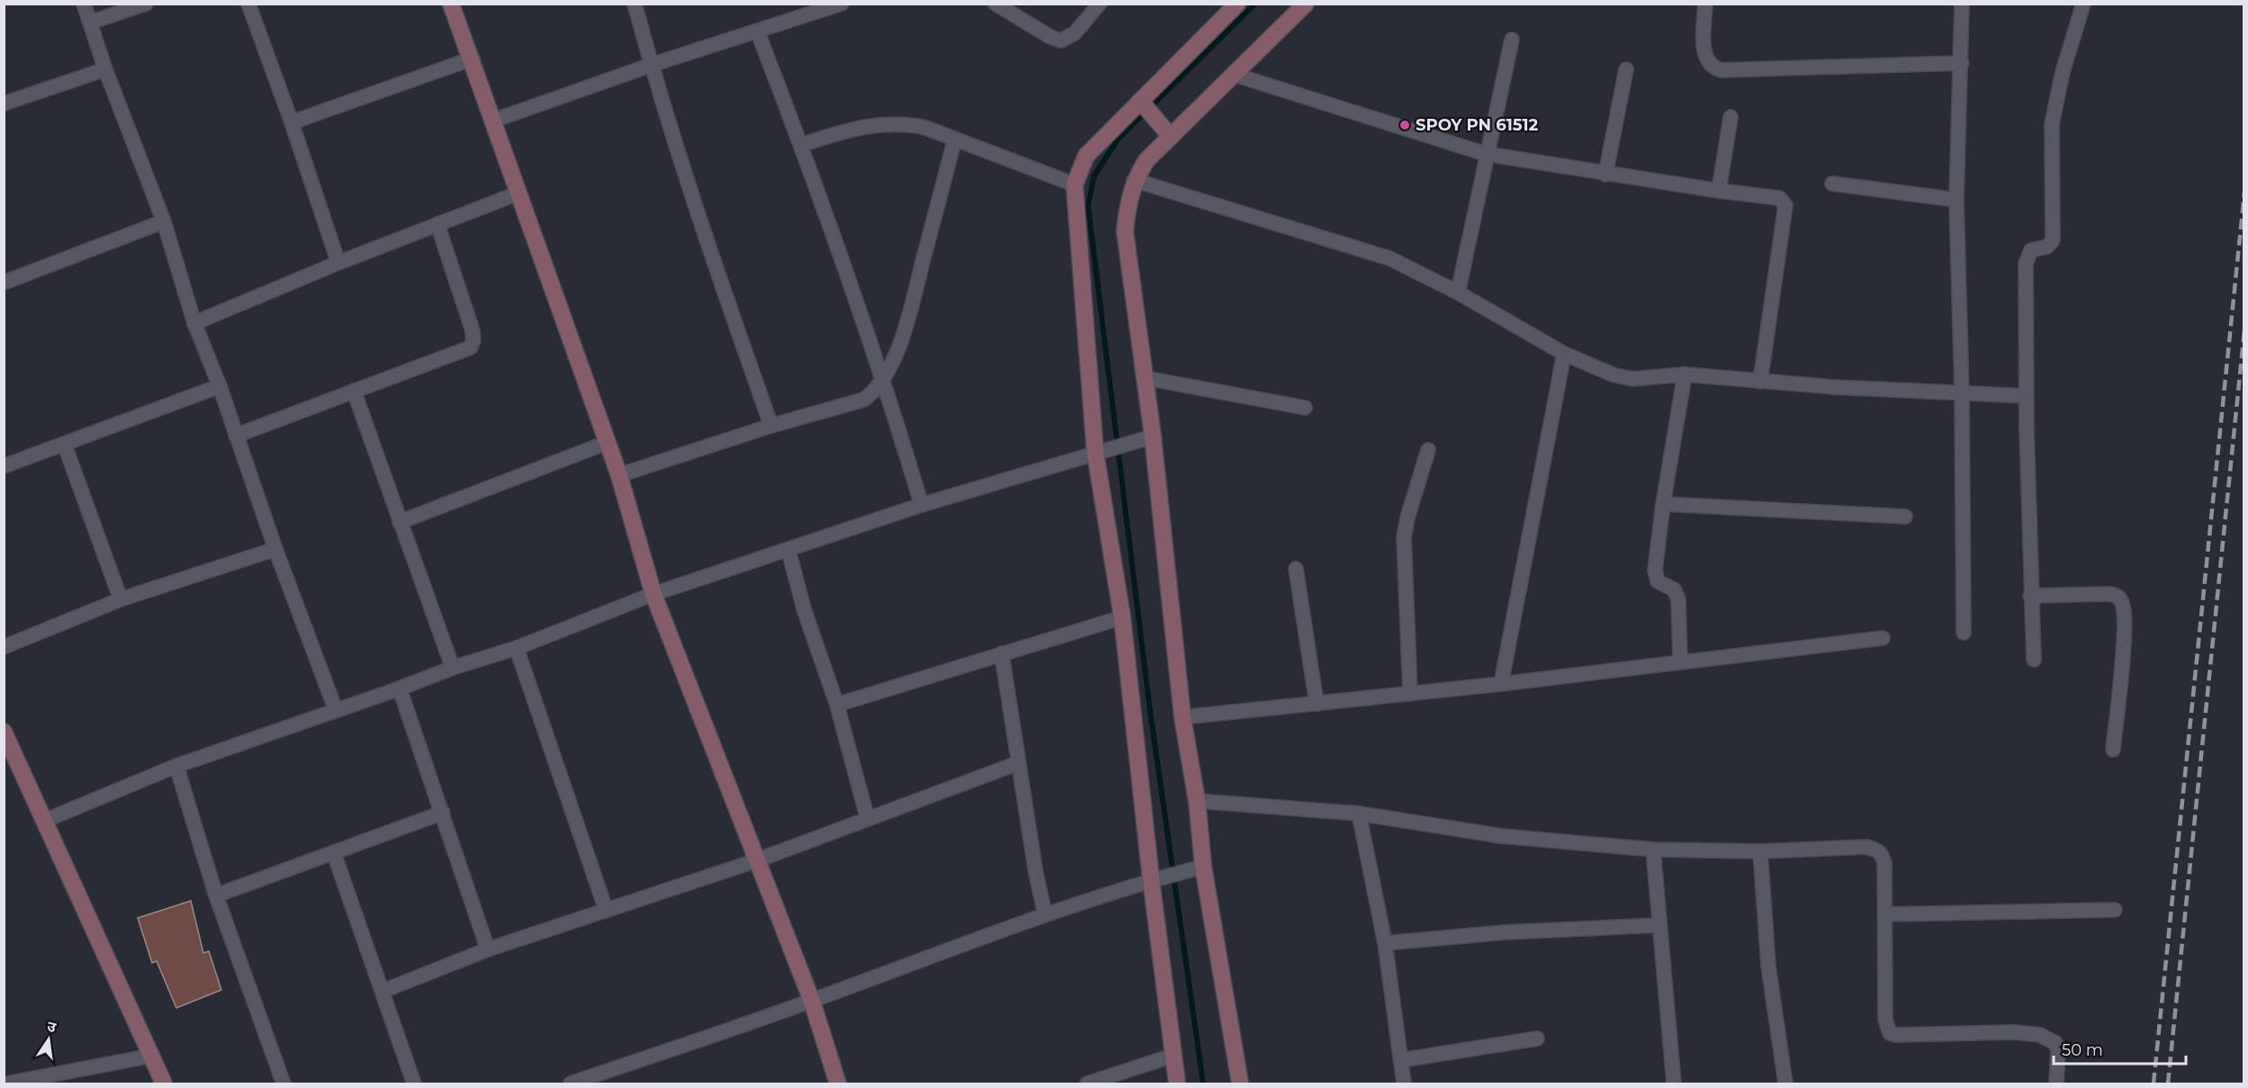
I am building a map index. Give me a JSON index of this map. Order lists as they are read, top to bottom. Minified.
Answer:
{"places":["SPOY PN 61512"],"scale_bar":"50 m","north":"top"}
